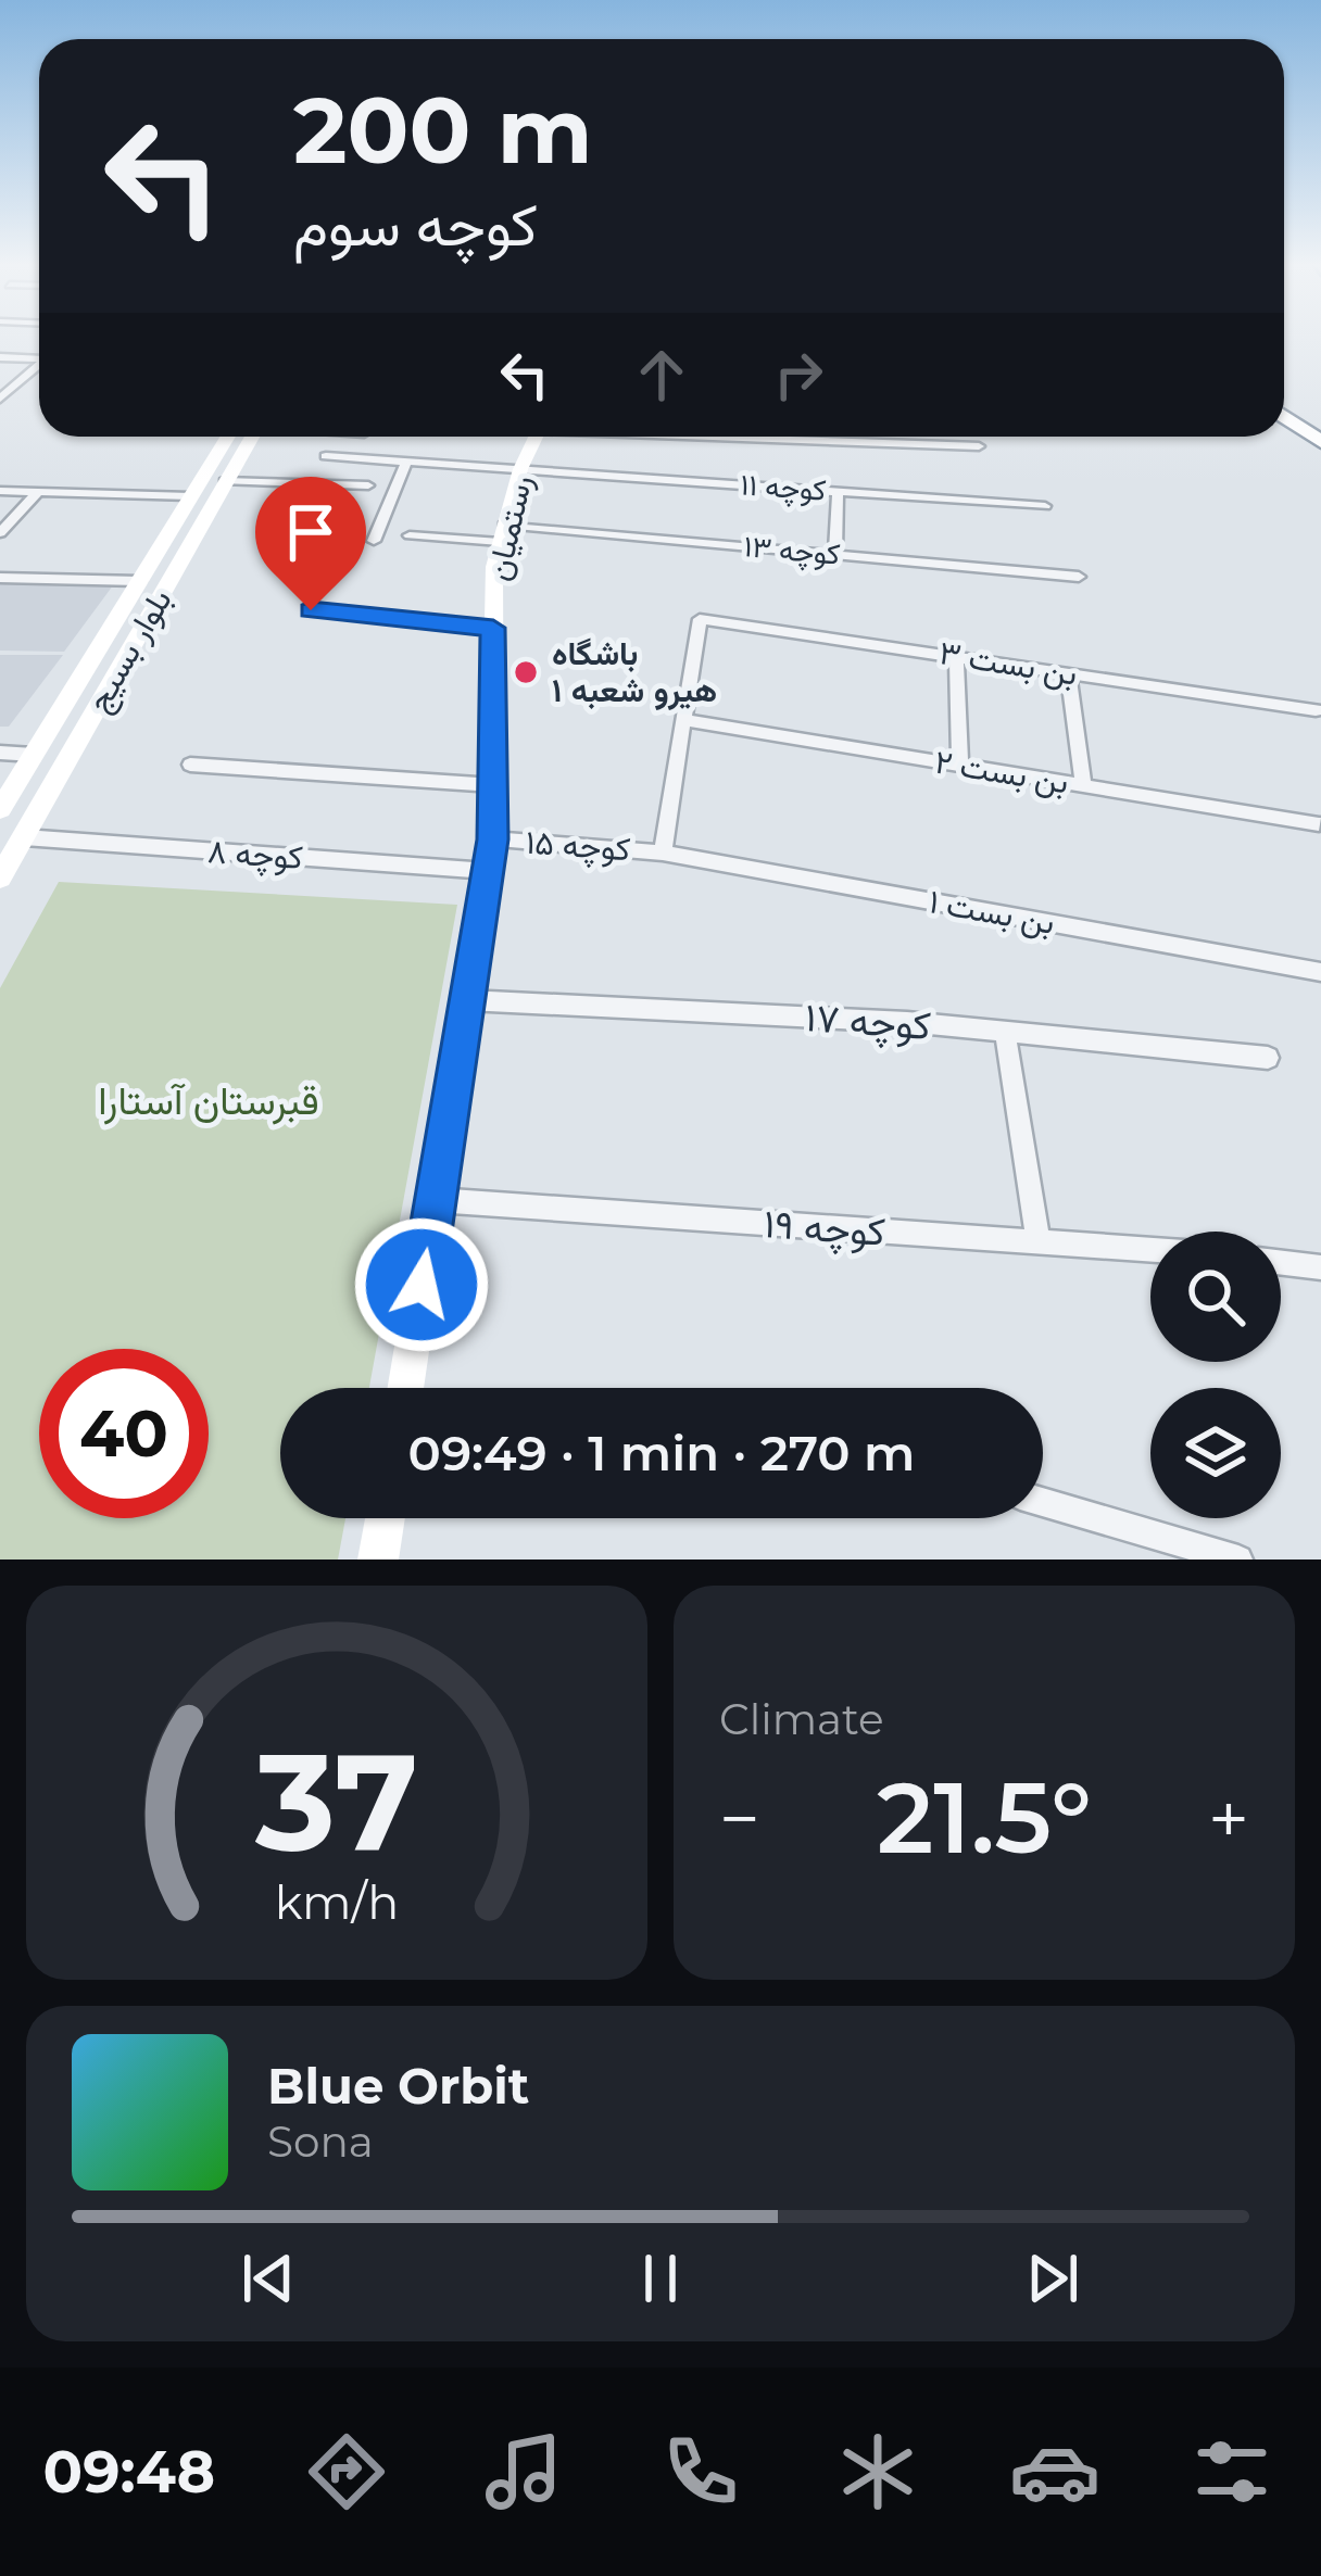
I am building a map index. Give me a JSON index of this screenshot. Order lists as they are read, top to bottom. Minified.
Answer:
{"streets":{"main road":["رستمیان","بلوار بسیج"],"street":["کوچه ۱۱","کوچه ۱۳","بن بست ۳","بن بست ۲","کوچه ۱۵","کوچه ۸","بن بست ۱","کوچه ۱۷","کوچه ۱۹"]},"crossings":[["کوچه ۱۱","رستمیان"],["رستمیان","کوچه ۱۳"],["رستمیان","کوچه ۱۵"],["رستمیان","کوچه ۸"],["رستمیان","کوچه ۱۷"],["رستمیان","کوچه ۱۹"],["بلوار بسیج","کوچه ۸"],["بن بست ۳","کوچه ۱۵"],["بن بست ۲","کوچه ۱۵"],["کوچه ۱۵","بن بست ۱"]],"parks":["قبرستان آستارا"],"places":["باشگاه هیرو شعبه ۱"],"page":{"turn":["200 m","کوچه سوم"],"limit":"40","trip":"09:49 · 1 min · 270 m","tile":"Climate","heat":["−","21.5°","+"],"song":["Blue Orbit","Sona"],"tabs":"09:48","gauge":["37","km/h"]}}
